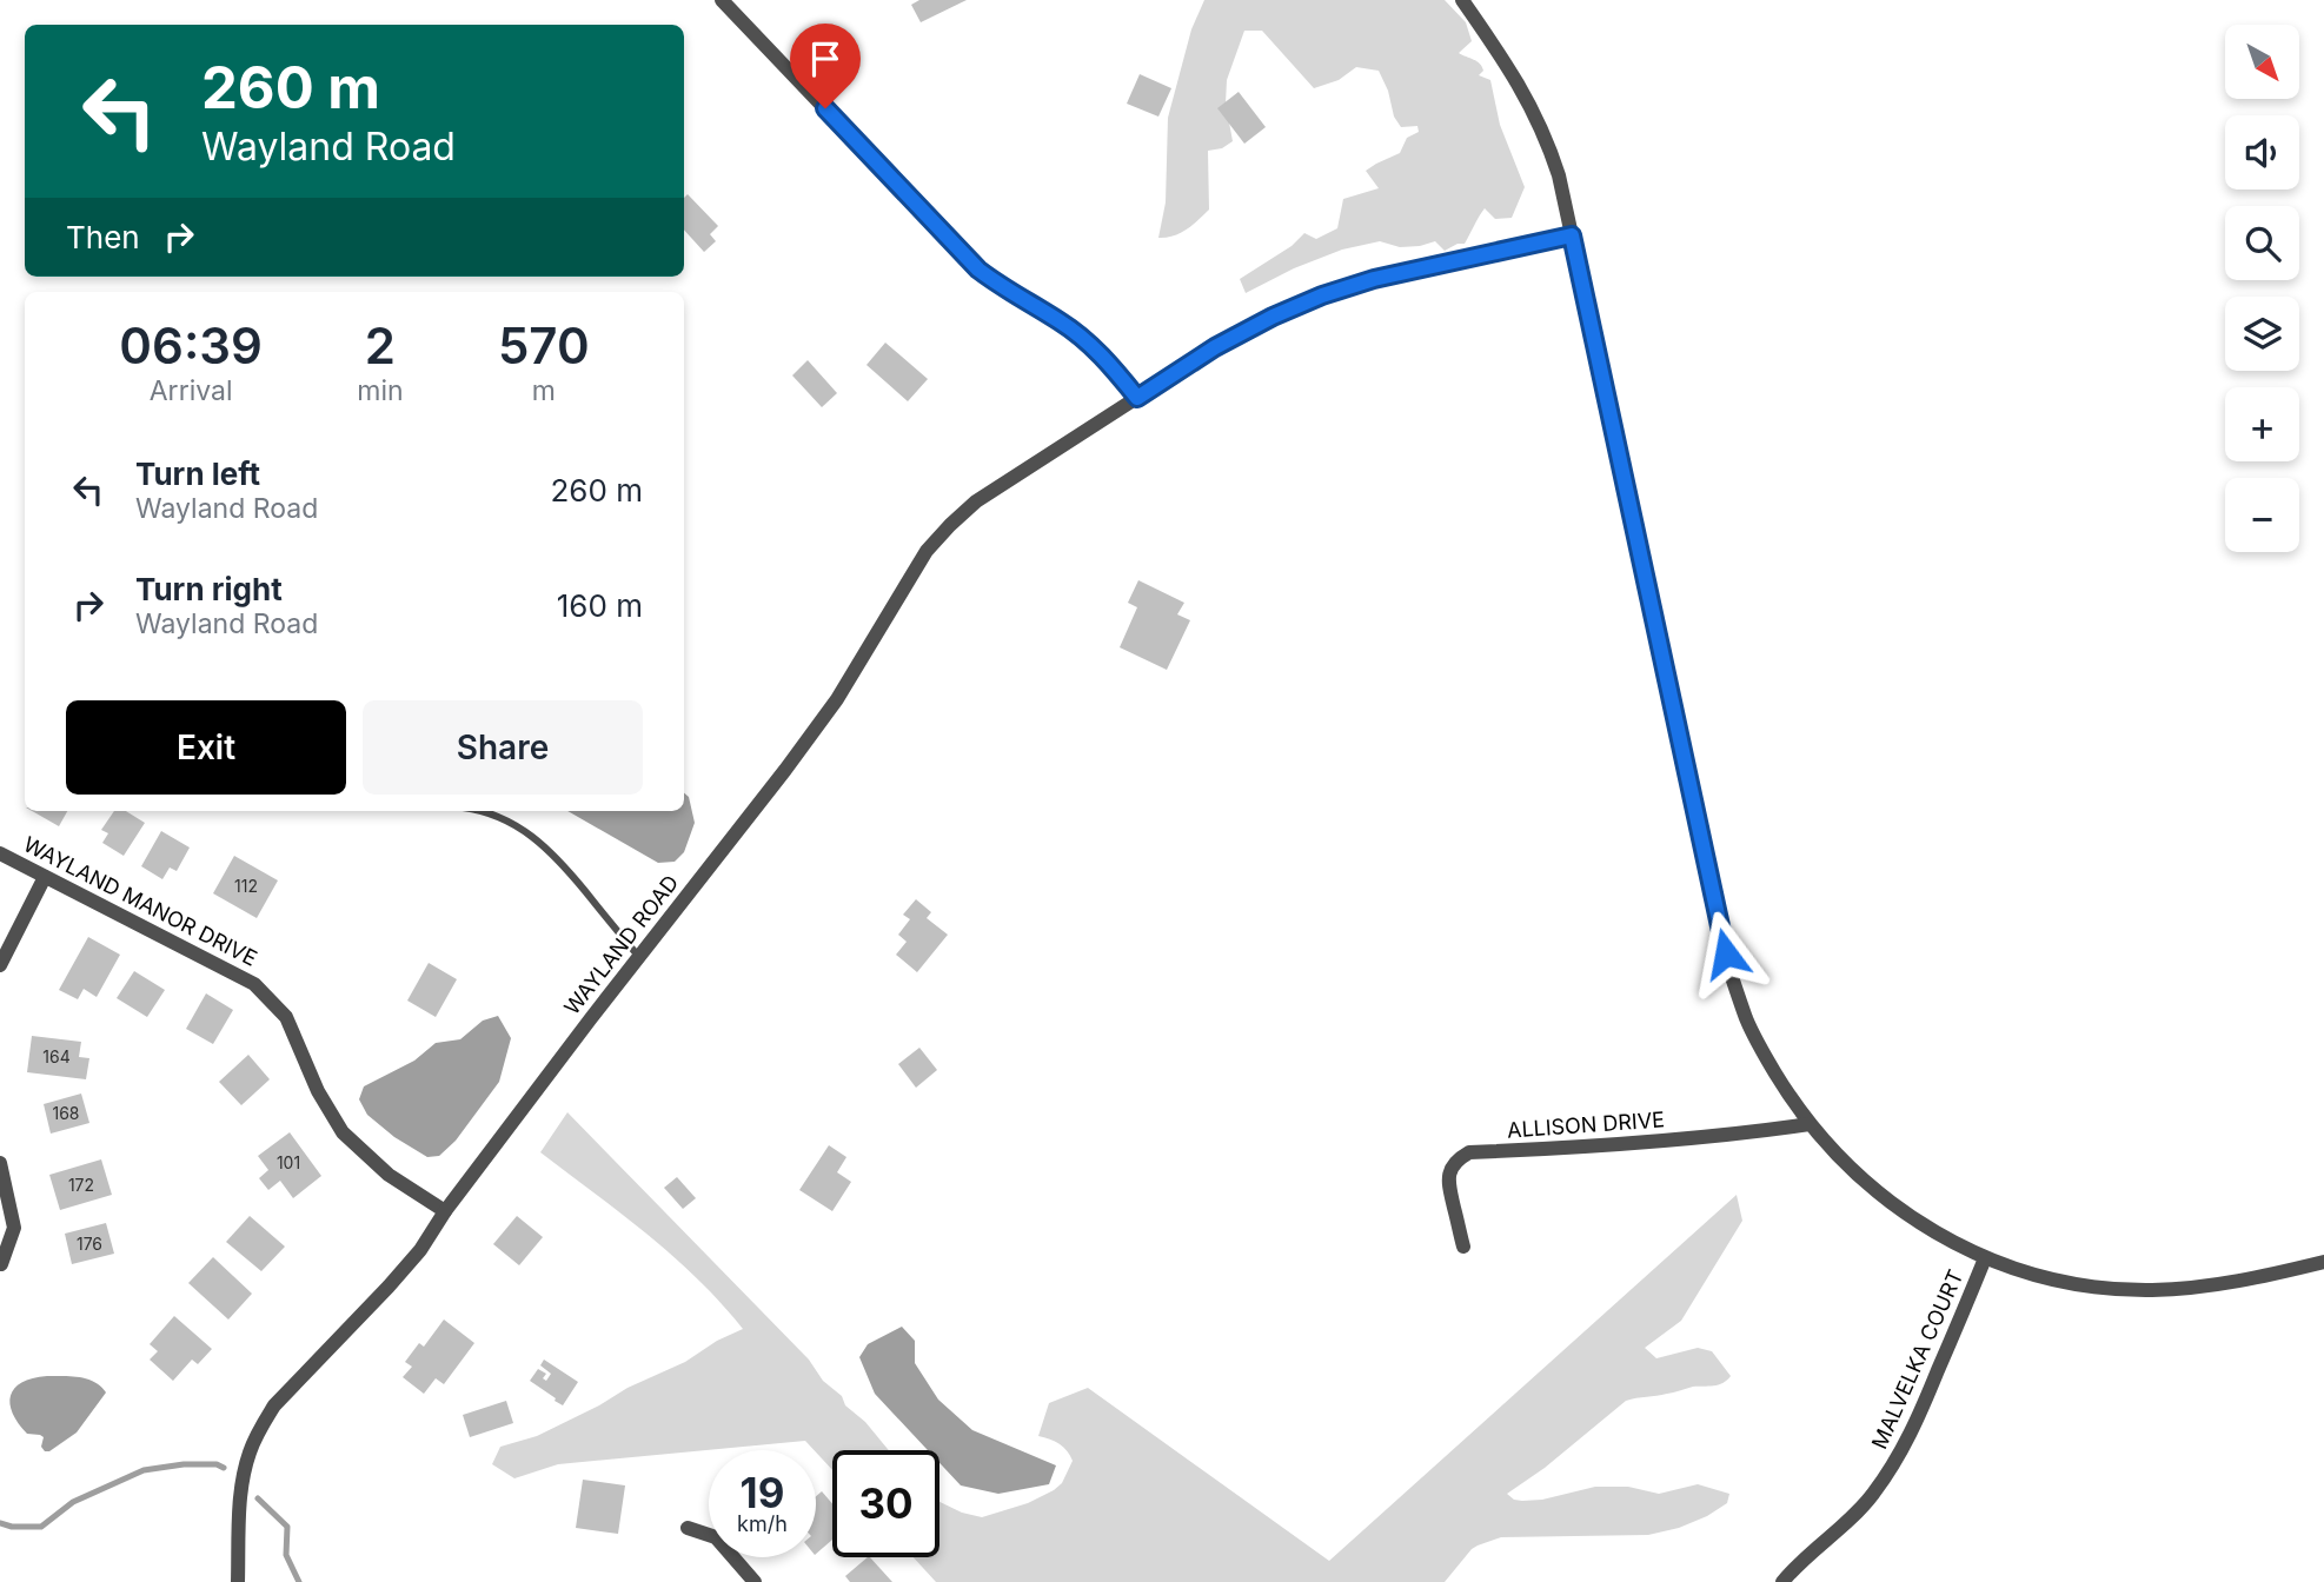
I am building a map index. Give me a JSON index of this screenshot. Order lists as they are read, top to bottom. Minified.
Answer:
{"streets":{"street":["WAYLAND MANOR DRIVE","WAYLAND ROAD","ALLISON DRIVE","MALVELKA COURT"]},"crossings":[["WAYLAND MANOR DRIVE","WAYLAND ROAD"]],"house_numbers":["112","164","168","101","172","176"],"north":"bottom right","page":{"map_buttons":["+","−"],"turn":["260 m","Wayland Road"],"then":"Then","eta":["06:39","Arrival","2","min","570","m"],"list":[{"name":"Turn left","note":"Wayland Road","value":"260 m"},{"name":"Turn right","note":"Wayland Road","value":"160 m"}],"buttons":["Exit","Share"],"speed":"19 km/h","limit":"30"}}
